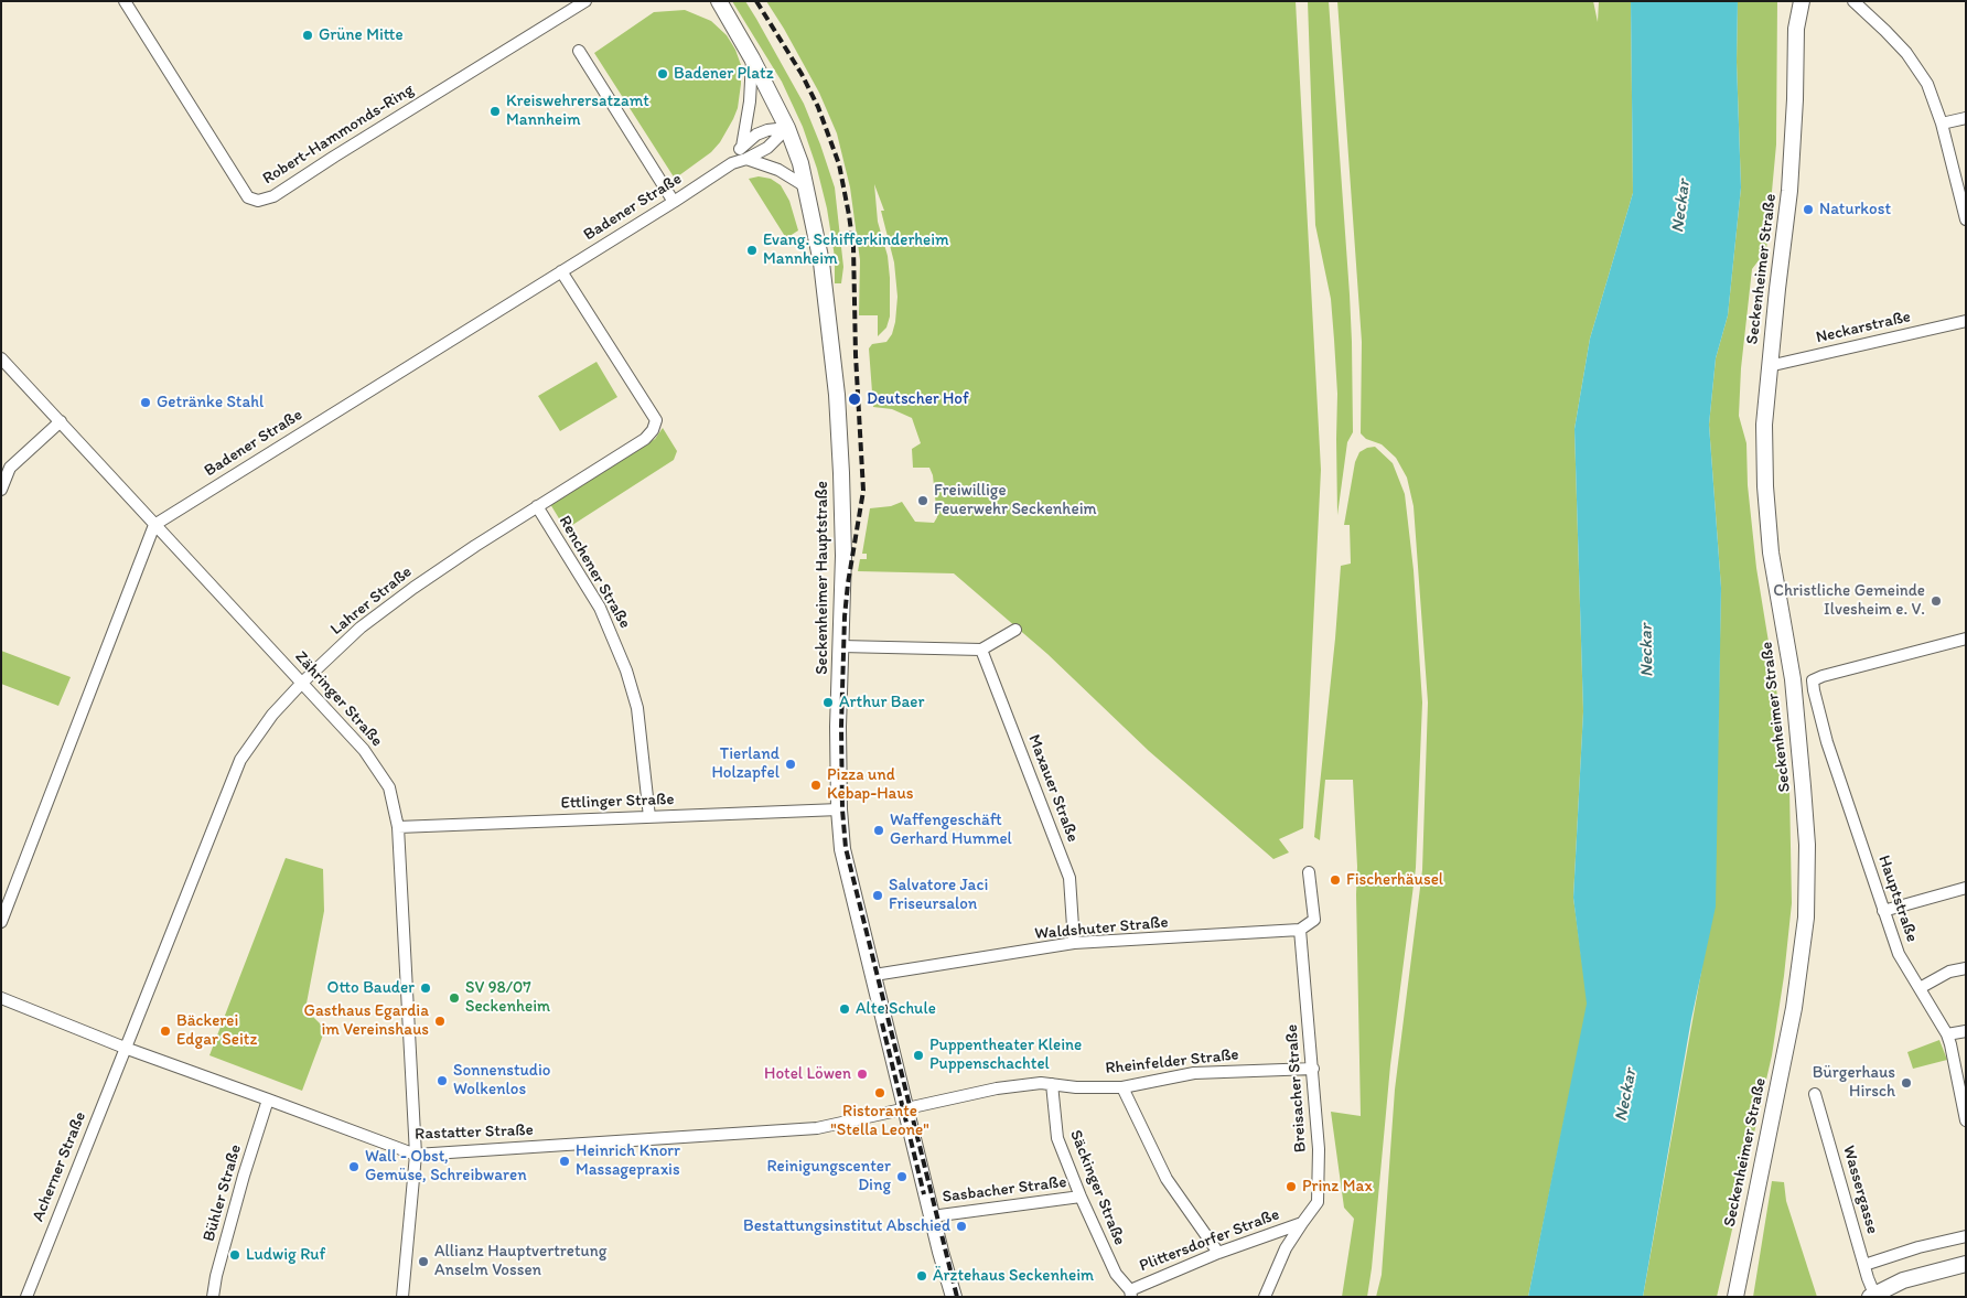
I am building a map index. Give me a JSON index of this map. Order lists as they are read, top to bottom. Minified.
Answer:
{"streets":{"main road":["Seckenheimer Straße","Seckenheimer Hauptstraße"],"street":["Robert-Hammonds-Ring","Badener Straße","Neckarstraße","Renchener Straße","Lahrer Straße","Zähringer Straße","Maxauer Straße","Ettlinger Straße","Hauptstraße","Waldshuter Straße","Rheinfelder Straße","Breisacher Straße","Rastatter Straße","Acherner Straße","Säckinger Straße","Sasbacher Straße","Wassergasse","Bühler Straße","Plittersdorfer Straße"]},"crossings":[["Badener Straße","Seckenheimer Hauptstraße"],["Badener Straße","Lahrer Straße"],["Badener Straße","Zähringer Straße"],["Seckenheimer Straße","Neckarstraße"],["Renchener Straße","Lahrer Straße"],["Renchener Straße","Ettlinger Straße"],["Seckenheimer Hauptstraße","Ettlinger Straße"],["Seckenheimer Hauptstraße","Waldshuter Straße"],["Seckenheimer Hauptstraße","Rheinfelder Straße"],["Seckenheimer Hauptstraße","Rastatter Straße"],["Seckenheimer Hauptstraße","Sasbacher Straße"],["Lahrer Straße","Zähringer Straße"],["Lahrer Straße","Rastatter Straße"],["Lahrer Straße","Acherner Straße"],["Zähringer Straße","Ettlinger Straße"],["Zähringer Straße","Rastatter Straße"],["Maxauer Straße","Waldshuter Straße"],["Waldshuter Straße","Breisacher Straße"],["Rheinfelder Straße","Breisacher Straße"],["Rheinfelder Straße","Rastatter Straße"],["Rheinfelder Straße","Säckinger Straße"],["Breisacher Straße","Plittersdorfer Straße"],["Rastatter Straße","Acherner Straße"],["Rastatter Straße","Bühler Straße"],["Säckinger Straße","Sasbacher Straße"],["Säckinger Straße","Plittersdorfer Straße"]],"water":["Neckar"],"places":["Grüne Mitte","Badener Platz","Kreiswehrersatzamt Mannheim","Naturkost","Evang. Schifferkinderheim Mannheim","Deutscher Hof","Getränke Stahl","Freiwillige Feuerwehr Seckenheim","Christliche Gemeinde Ilvesheim e. V.","Arthur Baer","Tierland Holzapfel","Pizza und Kebap-Haus","Waffengeschäft Gerhard Hummel","Fischerhäusel","Salvatore Jaci Friseursalon","Otto Bauder","SV 98/07 Seckenheim","Alte Schule","Gasthaus Egardia im Vereinshaus","Bäckerei Edgar Seitz","Puppentheater Kleine Puppenschachtel","Hotel Löwen","Sonnenstudio Wolkenlos","Bürgerhaus Hirsch","Ristorante \"Stella Leone\"","Heinrich Knorr Massagepraxis","Wall - Obst, Gemüse, Schreibwaren","Reinigungscenter Ding","Prinz Max","Bestattungsinstitut Abschied","Ludwig Ruf","Allianz Hauptvertretung Anselm Vossen","Ärztehaus Seckenheim"]}
